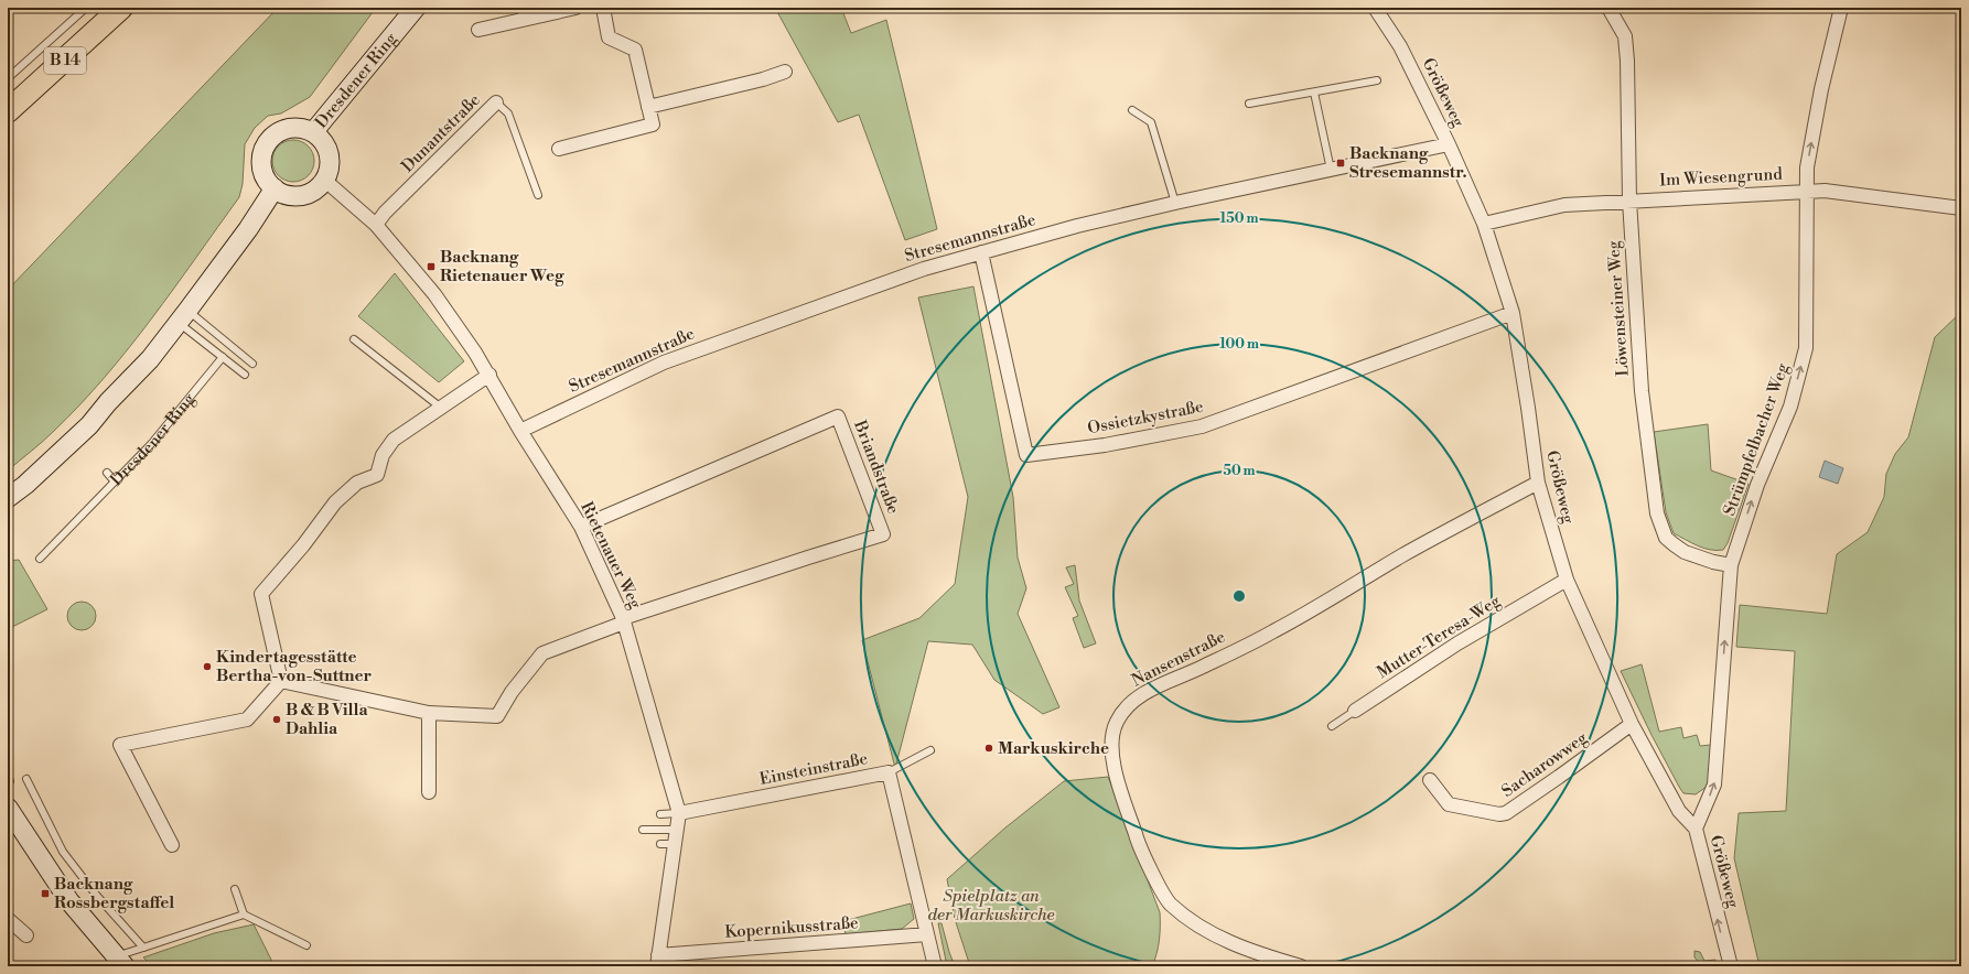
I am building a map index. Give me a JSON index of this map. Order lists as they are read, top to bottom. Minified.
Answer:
{"streets":{"main road":["B 14"],"street":["Dresdener Ring","Größeweg","Dunantstraße","Im Wiesengrund","Stresemannstraße","Löwensteiner Weg","Ossietzkystraße","Strümpfelbacher Weg","Briandstraße","Rietenauer Weg","Mutter-Teresa-Weg","Nansenstraße","Sacharowweg","Einsteinstraße","Kopernikusstraße"]},"crossings":[["Dresdener Ring","Rietenauer Weg"],["Größeweg","Im Wiesengrund"],["Größeweg","Stresemannstraße"],["Größeweg","Ossietzkystraße"],["Größeweg","Strümpfelbacher Weg"],["Größeweg","Mutter-Teresa-Weg"],["Größeweg","Nansenstraße"],["Größeweg","Sacharowweg"],["Dunantstraße","Rietenauer Weg"],["Im Wiesengrund","Löwensteiner Weg"],["Im Wiesengrund","Strümpfelbacher Weg"],["Stresemannstraße","Ossietzkystraße"],["Stresemannstraße","Rietenauer Weg"],["Löwensteiner Weg","Strümpfelbacher Weg"],["Briandstraße","Rietenauer Weg"],["Rietenauer Weg","Einsteinstraße"],["Rietenauer Weg","Kopernikusstraße"],["Einsteinstraße","Kopernikusstraße"]],"one_way":["Strümpfelbacher Weg"],"parks":["Spielplatz an der Markuskirche"],"places":{"transit":["Backnang Stresemannstr.","Backnang Rietenauer Weg","Backnang Rossbergstaffel"],"other":["Kindertagesstätte Bertha-von-Suttner","B & B Villa Dahlia","Markuskirche"]},"rings":["150 m","100 m","50 m"]}
